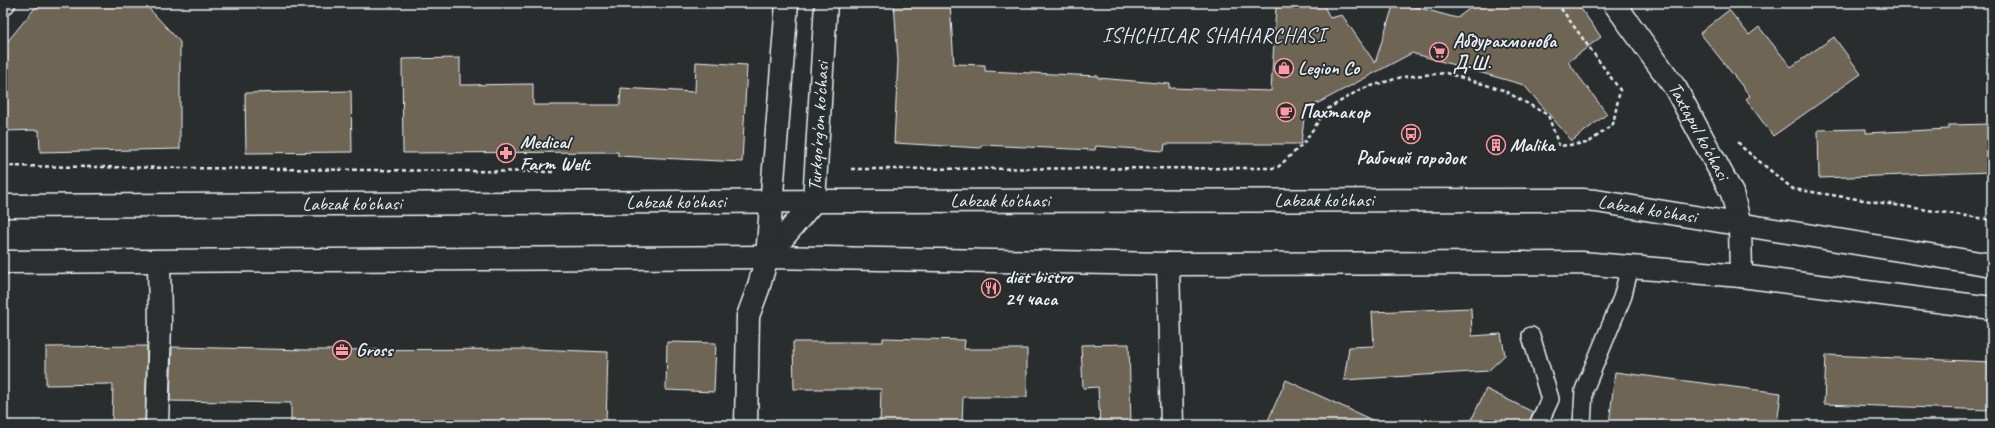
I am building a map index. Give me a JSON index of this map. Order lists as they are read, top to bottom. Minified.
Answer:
{"streets":{"main road":["Turkqo'rg'on ko'chasi","Taxtapul ko'chasi","Labzak ko'chasi"]},"crossings":[["Turkqo'rg'on ko'chasi","Labzak ko'chasi"],["Taxtapul ko'chasi","Labzak ko'chasi"]],"districts":["ISHCHILAR SHAHARCHASI"],"places":{"supermarket":["Абдурахмонова Д.Ш."],"shop":["Legion Co"],"cafe":["Пахтакор"],"bus stop":["Рабочий городок"],"building":["Malika"],"pharmacy":["Medical Farm Welt"],"restaurant":["diet bistro 24 часа"],"office":["Gross"]}}
